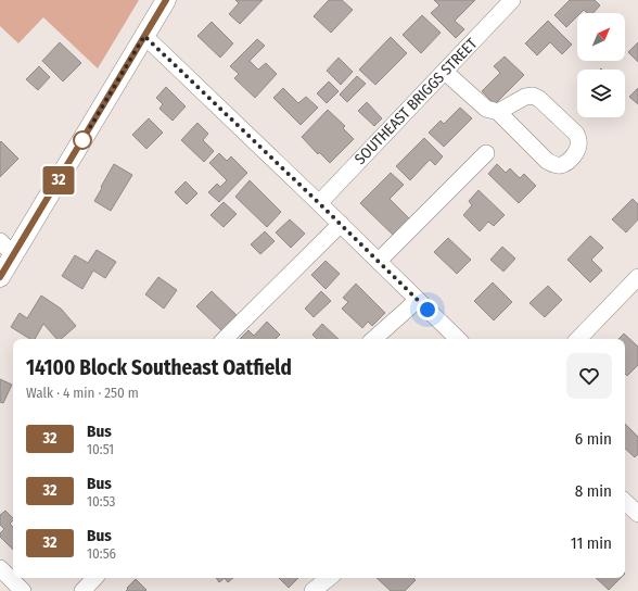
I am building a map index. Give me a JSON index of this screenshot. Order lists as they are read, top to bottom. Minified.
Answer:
{"streets":{"street":["SOUTHEAST BRIGGS STREET"]},"lines":["bus line 32"],"north":"top right","page":{"on_map":"32","heading":["14100 Block Southeast Oatfield","Walk · 4 min · 250 m"],"list":[{"mark":"32","name":"Bus","note":"10:51","value":"6 min"},{"mark":"32","name":"Bus","note":"10:53","value":"8 min"},{"mark":"32","name":"Bus","note":"10:56","value":"11 min"}]}}
